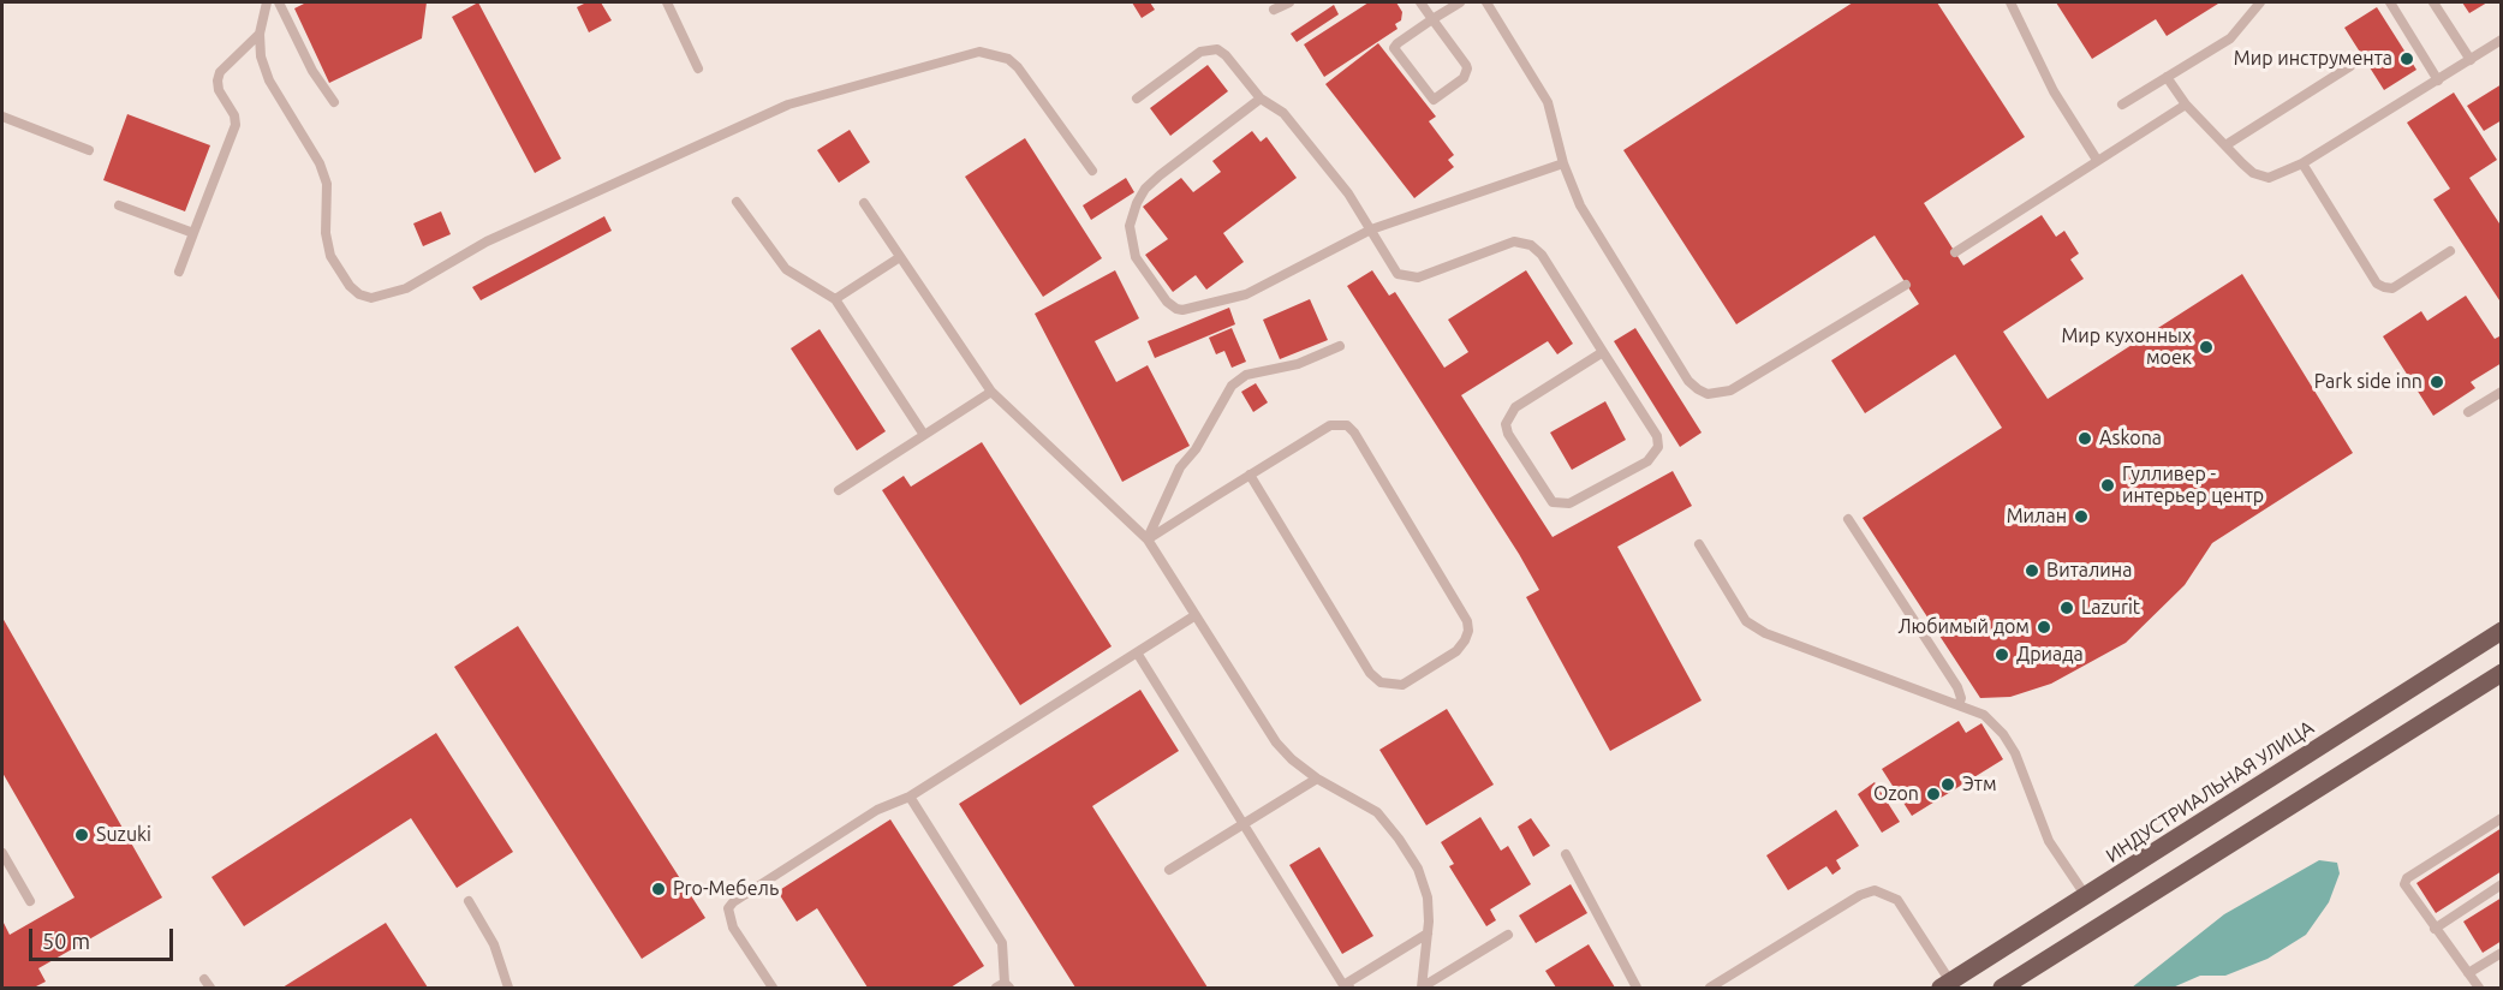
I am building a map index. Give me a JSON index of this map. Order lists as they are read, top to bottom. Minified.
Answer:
{"streets":{"main road":["ИНДУСТРИАЛЬНАЯ УЛИЦА"]},"places":["Мир инструмента","Мир кухонных моек","Park side inn","Askona","Гулливер - интерьер центр","Милан","Виталина","Lazurit","Любимый дом","Дриада","Этм","Ozon","Suzuki","Pro-Мебель"],"scale_bar":"50 m"}
